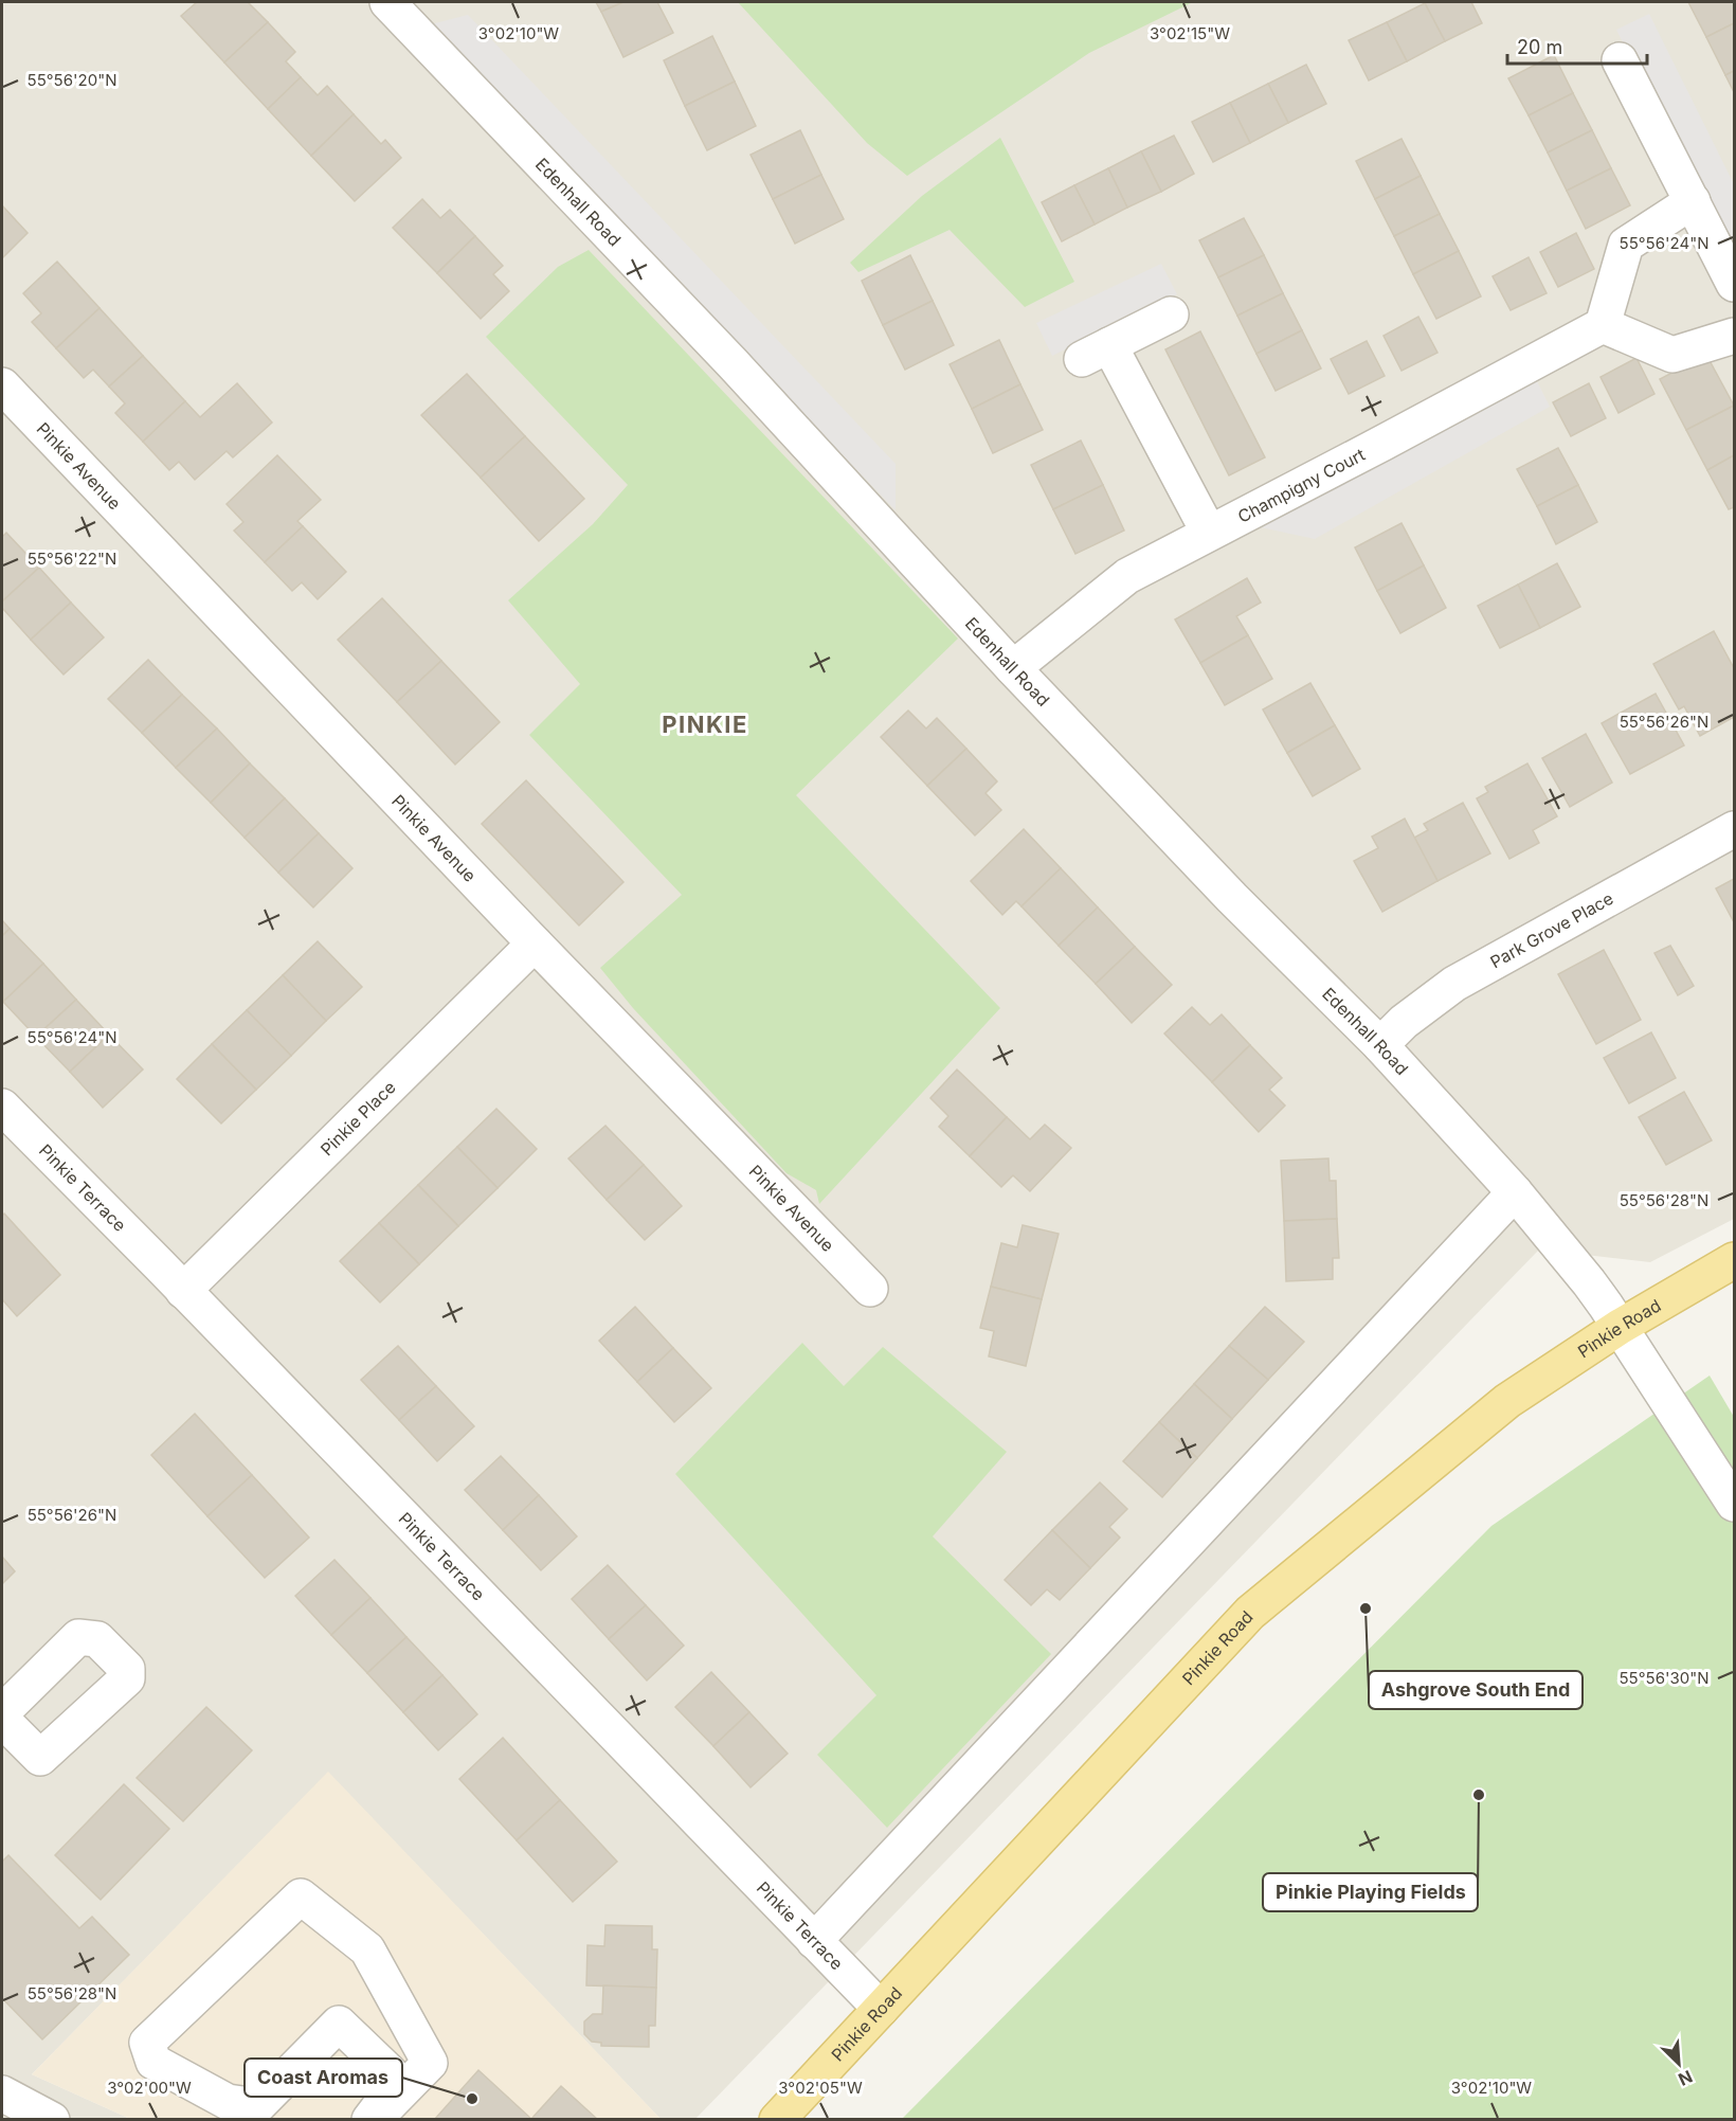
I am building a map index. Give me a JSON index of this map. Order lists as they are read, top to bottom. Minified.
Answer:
{"streets":{"main road":["Pinkie Road"],"street":["Edenhall Road","Pinkie Avenue","Champigny Court","Park Grove Place","Pinkie Place","Pinkie Terrace"]},"crossings":[["Edenhall Road","Champigny Court"],["Edenhall Road","Park Grove Place"],["Edenhall Road","Pinkie Road"],["Pinkie Avenue","Pinkie Place"],["Pinkie Place","Pinkie Terrace"],["Pinkie Terrace","Pinkie Road"]],"districts":["PINKIE"],"places":["Ashgrove South End","Pinkie Playing Fields","Coast Aromas"],"scale_bar":"20 m","north":"bottom right","coordinates":["3°02'10\"W","3°02'15\"W","55°56'20\"N","55°56'24\"N","55°56'22\"N","55°56'26\"N","55°56'28\"N","55°56'30\"N","3°02'00\"W","3°02'05\"W"]}
